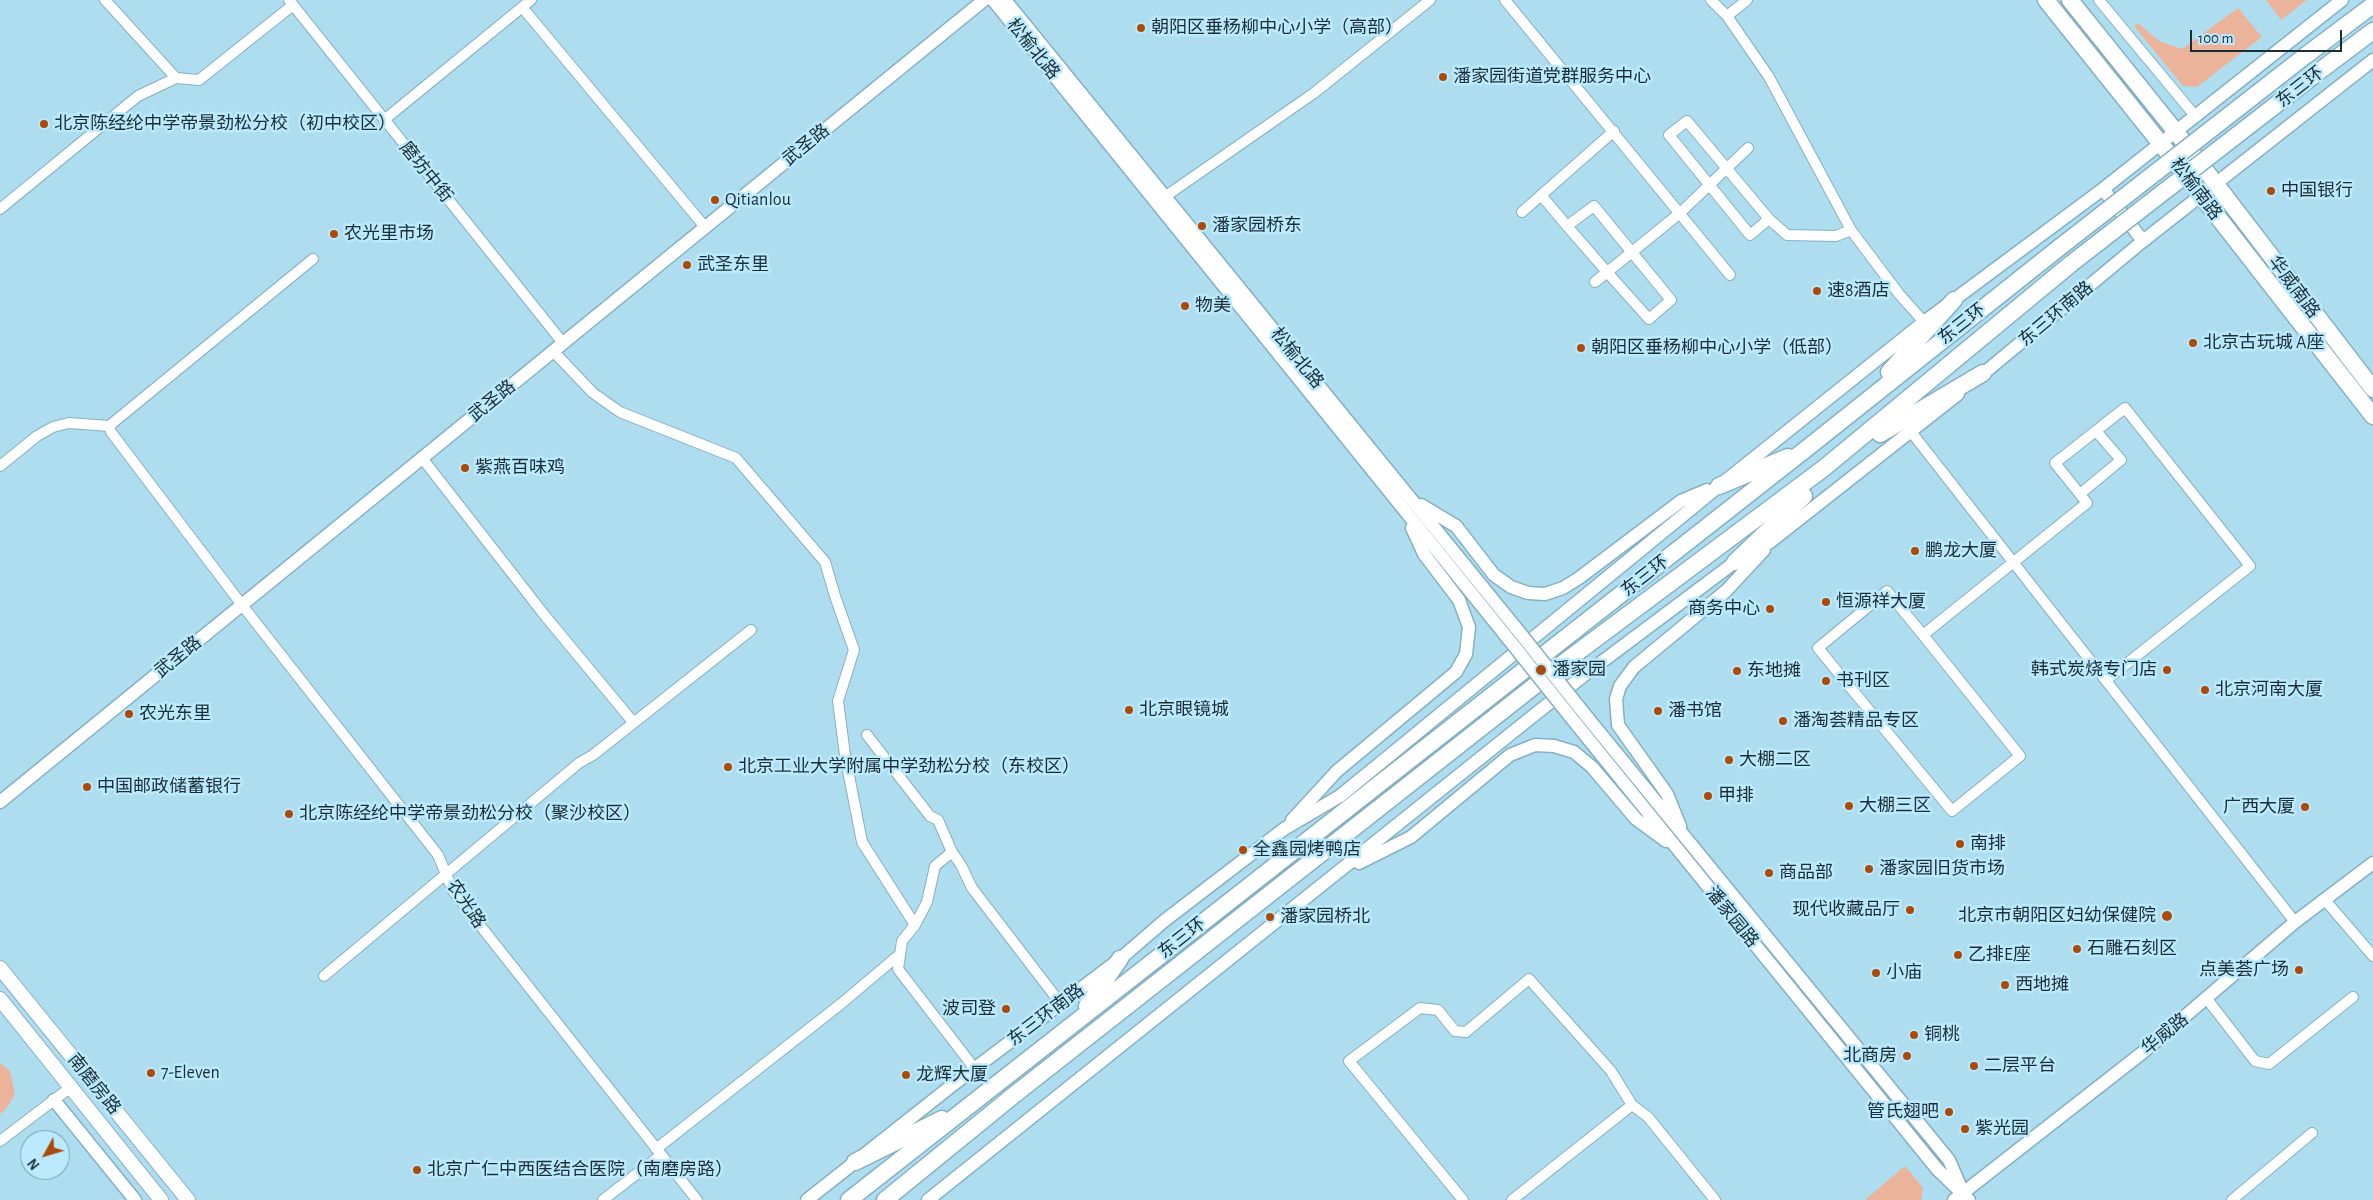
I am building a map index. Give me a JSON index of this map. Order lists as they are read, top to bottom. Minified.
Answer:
{"streets":{"main road":["东三环","松榆南路","华威南路","南磨房路"],"street":["松榆北路","武圣路","磨坊中街","东三环南路","农光路","潘家园路","华威路"]},"crossings":[["松榆北路","潘家园路"],["武圣路","磨坊中街"],["武圣路","农光路"],["松榆南路","华威南路"],["松榆南路","东三环南路"],["华威南路","东三环南路"],["潘家园路","华威路"]],"places":["朝阳区垂杨柳中心小学（高部）","潘家园街道党群服务中心","北京陈经纶中学帝景劲松分校（初中校区）","中国银行","Qitianlou","潘家园桥东","农光里市场","武圣东里","速8酒店","物美","北京古玩城 A座","朝阳区垂杨柳中心小学（低部）","紫燕百味鸡","鹏龙大厦","恒源祥大厦","商务中心","潘家园","韩式炭烧专门店","东地摊","书刊区","北京河南大厦","北京眼镜城","潘书馆","农光东里","潘淘荟精品专区","大棚二区","北京工业大学附属中学劲松分校（东校区）","中国邮政储蓄银行","甲排","大棚三区","广西大厦","北京陈经纶中学帝景劲松分校（聚沙校区）","南排","全鑫园烤鸭店","潘家园旧货市场","商品部","现代收藏品厅","北京市朝阳区妇幼保健院","潘家园桥北","石雕石刻区","乙排E座","点美荟广场","小庙","西地摊","波司登","铜桃","北商房","二层平台","7-Eleven","龙辉大厦","管氏翅吧","紫光园","北京广仁中西医结合医院（南磨房路）"],"scale_bar":"100 m","north":"bottom left"}
